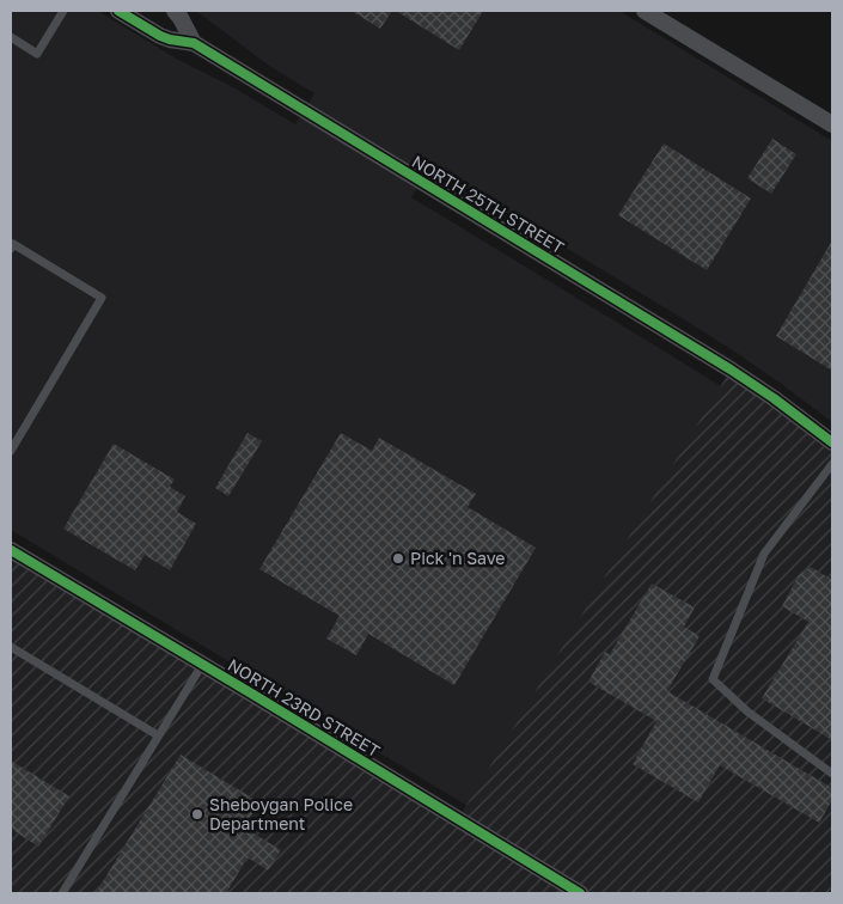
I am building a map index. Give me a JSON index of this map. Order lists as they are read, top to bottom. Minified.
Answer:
{"streets":{"street":["NORTH 25TH STREET","NORTH 23RD STREET"]},"places":["Pick 'n Save","Sheboygan Police Department"]}
